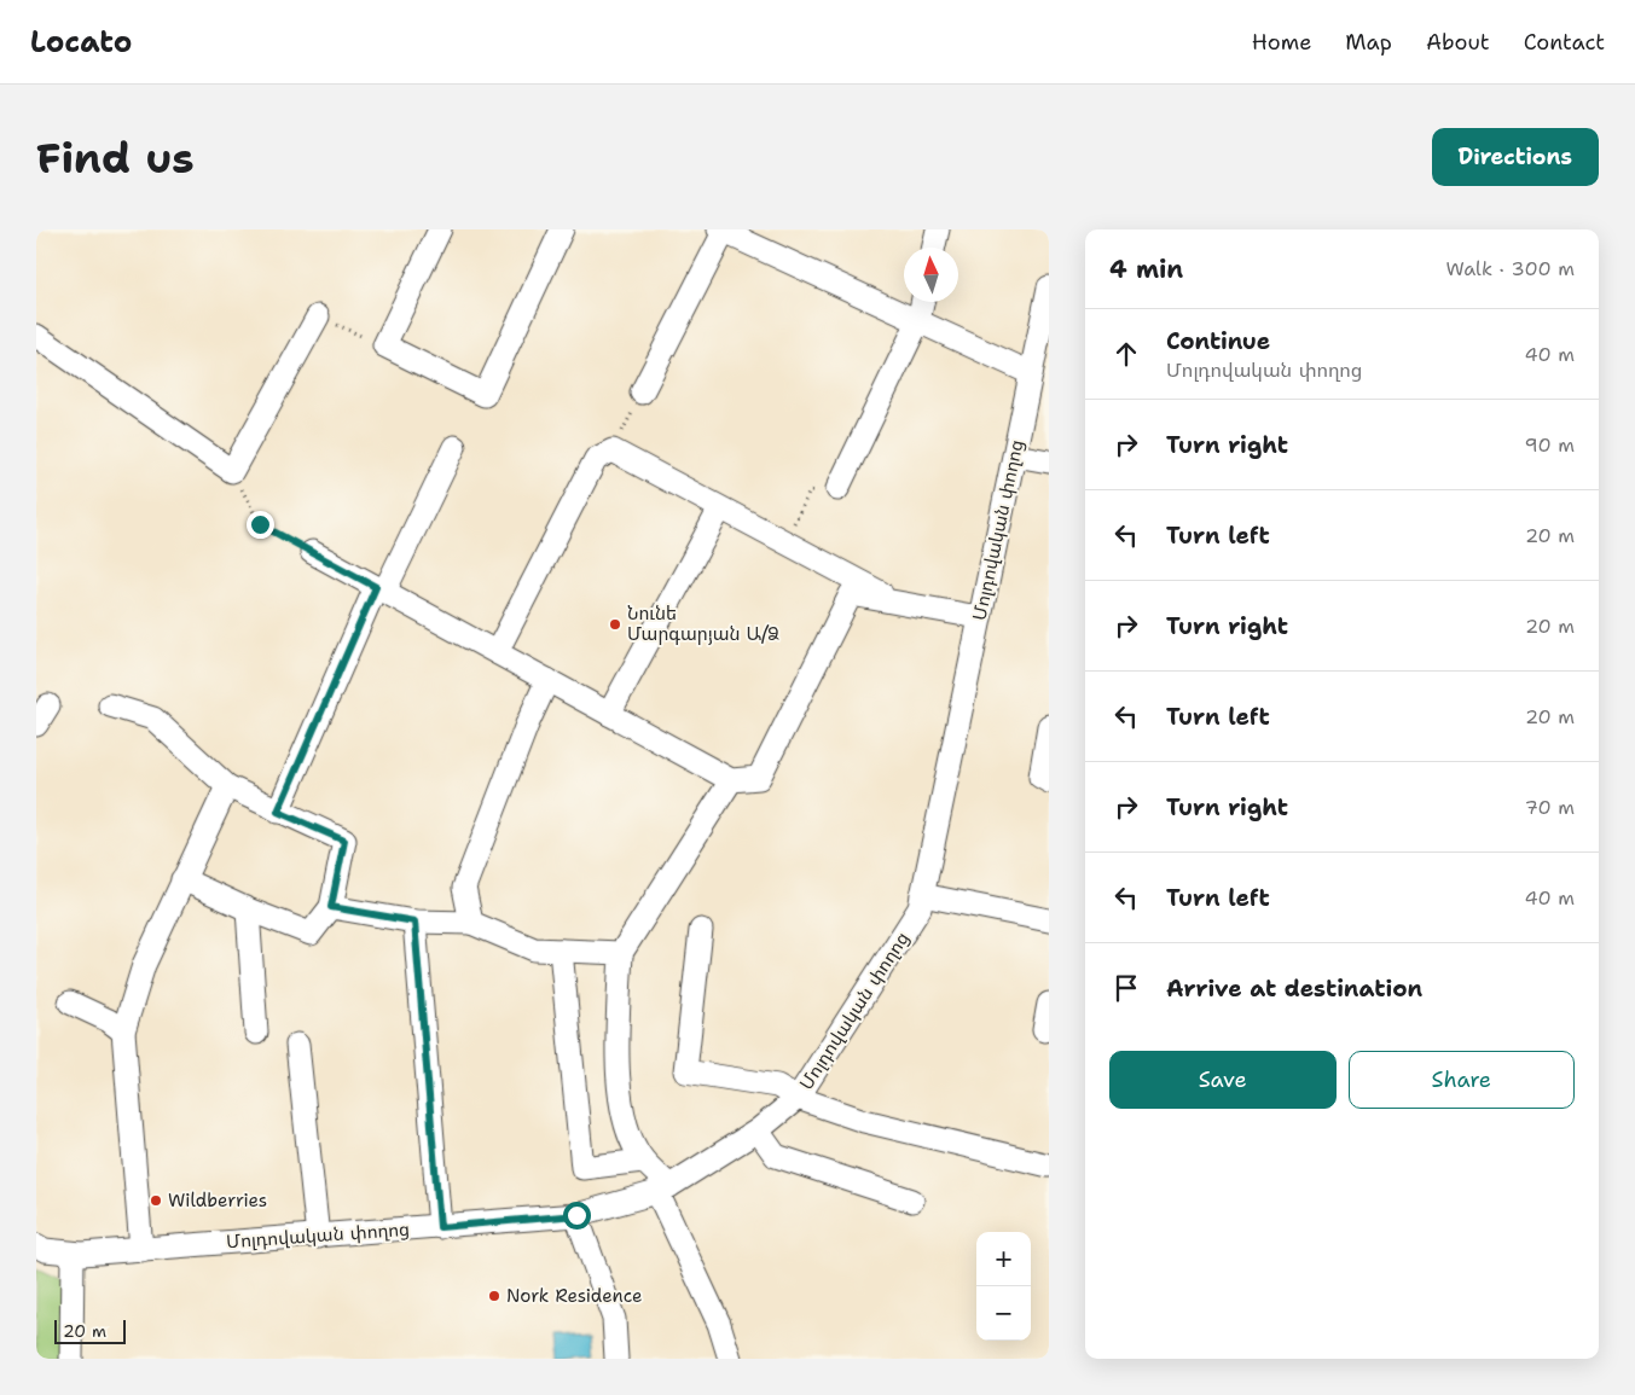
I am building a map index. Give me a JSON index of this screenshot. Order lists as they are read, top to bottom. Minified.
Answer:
{"streets":{"street":["Մոլդովական փողոց"]},"places":["Նունե Մարգարյան Ա/Ձ","Wildberries","Nork Residence"],"scale_bar":"20 m","north":"top","page":{"header":"Locato","nav":["Home","Map","About","Contact"],"buttons":["Directions",["Save","Share"]],"title":"Find us","heading":["4 min","Walk · 300 m"],"list":[["Continue","Մոլդովական փողոց","40 m"],["Turn right","90 m"],["Turn left","20 m"],["Turn right","20 m"],["Turn left","20 m"],["Turn right","70 m"],["Turn left","40 m"],"Arrive at destination"],"map_buttons":["+","−"],"scale":"20 m"}}
